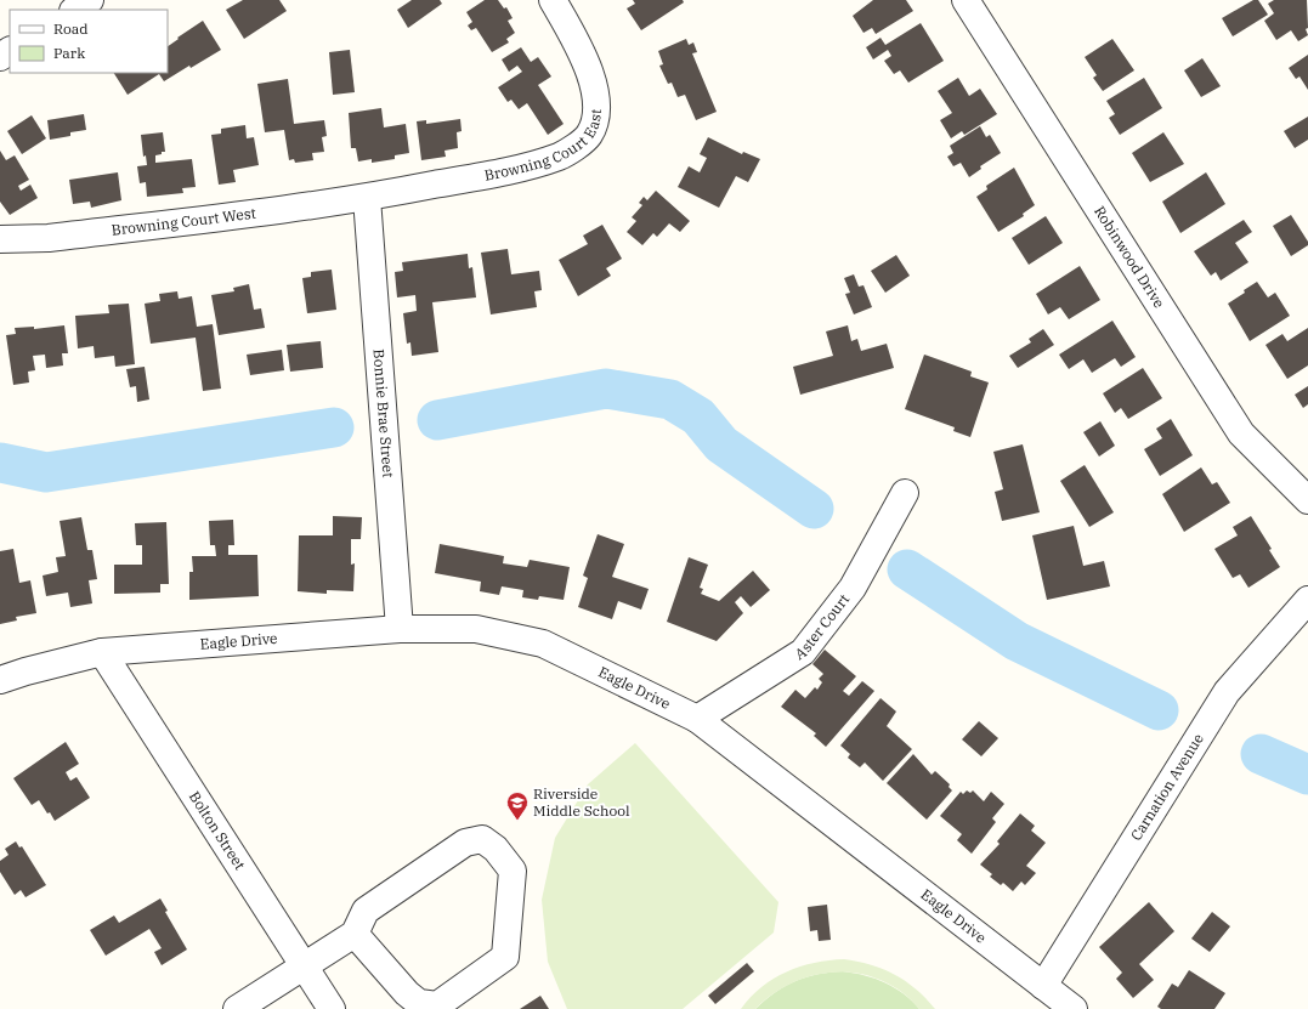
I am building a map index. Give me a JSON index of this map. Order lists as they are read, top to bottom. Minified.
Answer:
{"streets":{"street":["Browning Court East","Browning Court West","Robinwood Drive","Bonnie Brae Street","Aster Court","Eagle Drive","Carnation Avenue","Bolton Street"]},"crossings":[["Browning Court East","Browning Court West"],["Browning Court East","Bonnie Brae Street"],["Browning Court West","Bonnie Brae Street"],["Bonnie Brae Street","Eagle Drive"],["Aster Court","Eagle Drive"],["Eagle Drive","Carnation Avenue"],["Eagle Drive","Bolton Street"]],"places":{"school or university":["Riverside Middle School"]},"legend":["Road","Park"]}
